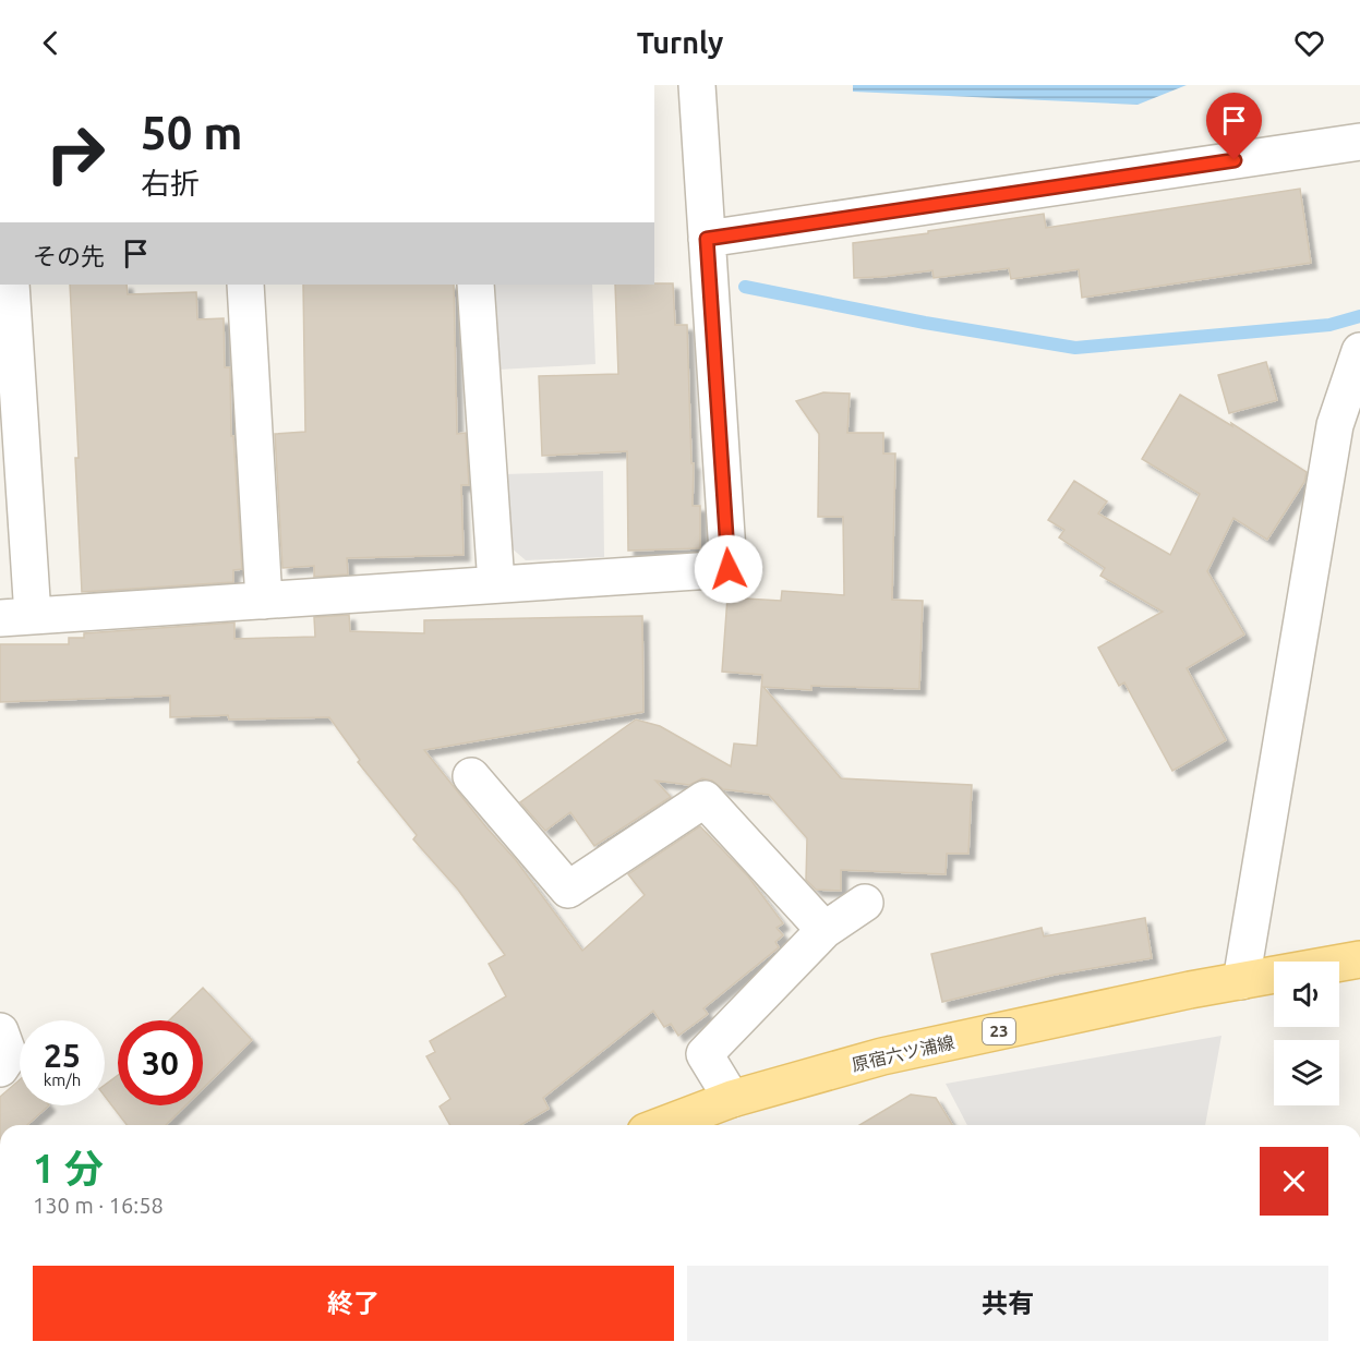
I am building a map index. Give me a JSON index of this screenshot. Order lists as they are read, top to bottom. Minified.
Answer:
{"streets":{"main road":["23","原宿六ツ浦線"]},"page":{"header":"Turnly","turn":["50 m","右折"],"then":"その先","speed":"25 km/h","limit":"30","heading":["1 分","130 m · 16:58"],"buttons":["終了","共有"]}}
